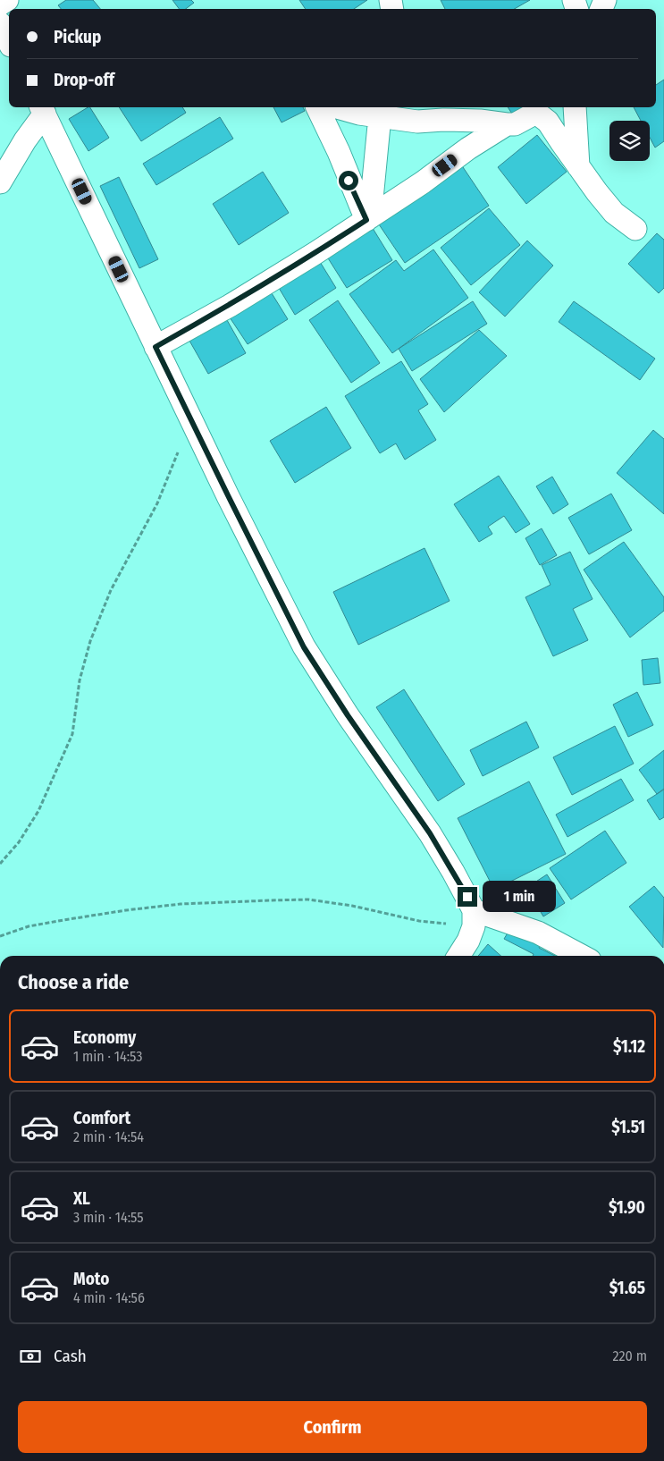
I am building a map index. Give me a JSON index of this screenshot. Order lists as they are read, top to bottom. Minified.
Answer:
{"page":{"banner":["Pickup","Drop-off"],"bubble":"1 min","heading":"Choose a ride","list":[{"name":"Economy","note":"1 min · 14:53","value":"$1.12"},{"name":"Comfort","note":"2 min · 14:54","value":"$1.51"},{"name":"XL","note":"3 min · 14:55","value":"$1.90"},{"name":"Moto","note":"4 min · 14:56","value":"$1.65"}],"pay":["Cash","220 m"],"buttons":"Confirm"}}
